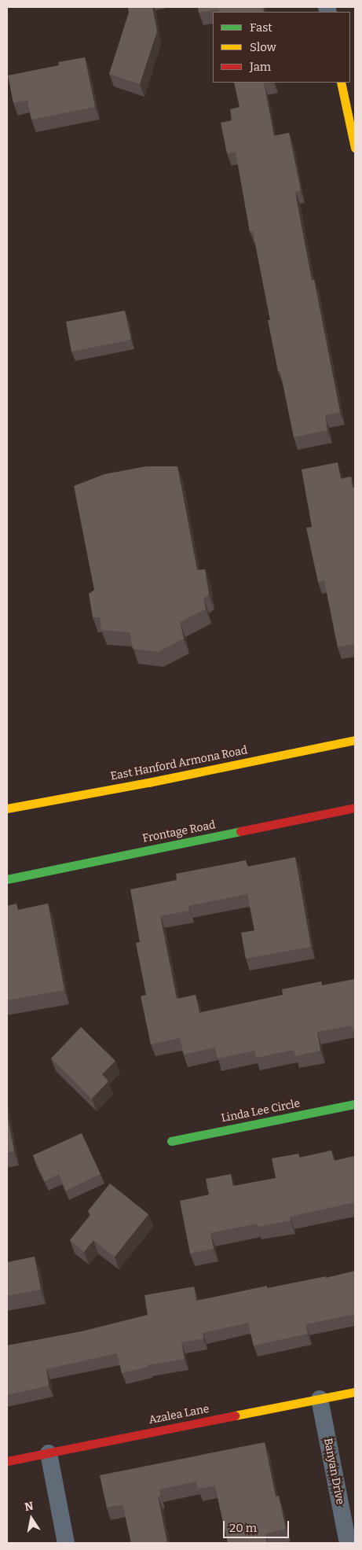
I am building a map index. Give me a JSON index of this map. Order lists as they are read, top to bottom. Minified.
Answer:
{"streets":{"street":["East Hanford Armona Road","Frontage Road","Linda Lee Circle","Azalea Lane","Banyan Drive"]},"crossings":[["Azalea Lane","Banyan Drive"]],"legend":["Fast","Slow","Jam"],"scale_bar":"20 m","north":"top"}
